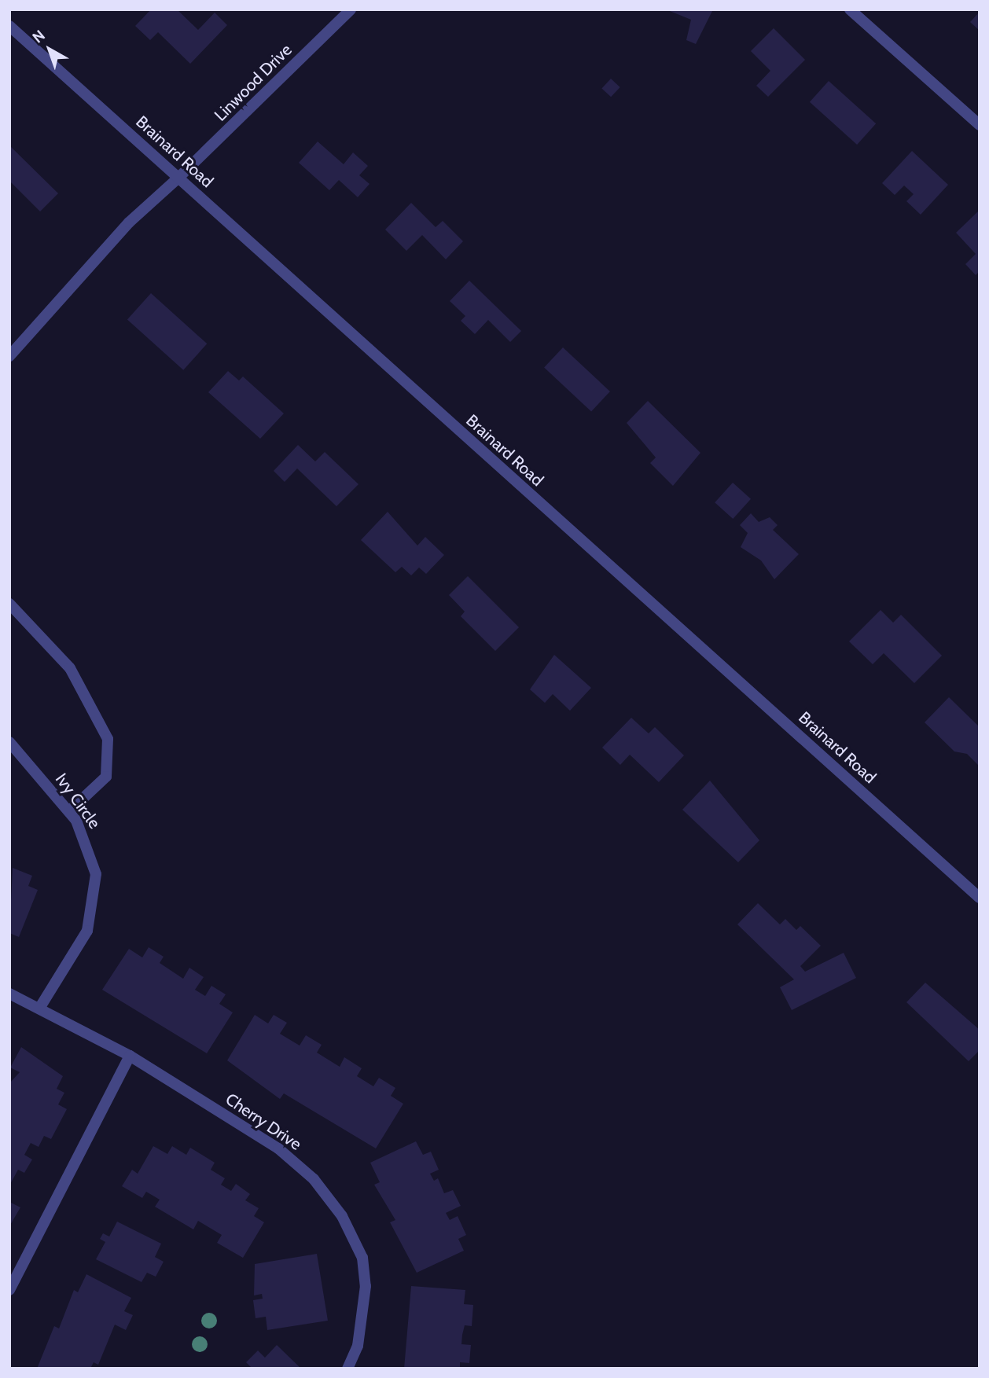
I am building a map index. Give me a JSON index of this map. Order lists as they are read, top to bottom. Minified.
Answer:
{"streets":{"street":["Linwood Drive","Brainard Road","Ivy Circle","Cherry Drive"]},"crossings":[["Linwood Drive","Brainard Road"],["Ivy Circle","Cherry Drive"]],"north":"top left"}
